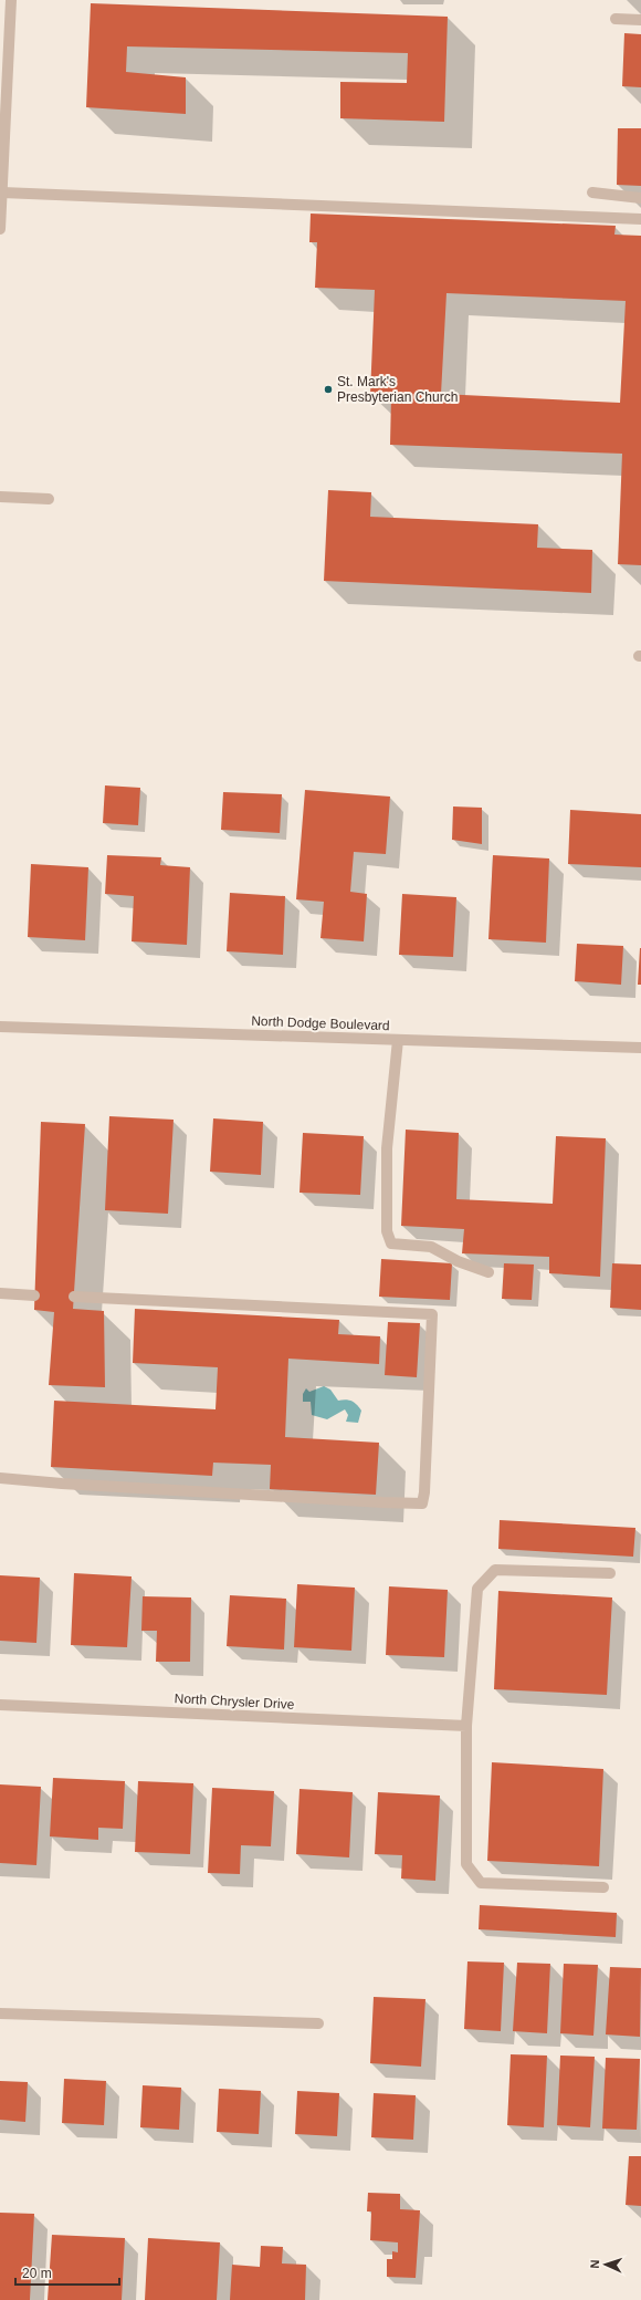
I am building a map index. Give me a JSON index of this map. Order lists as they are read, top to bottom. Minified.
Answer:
{"streets":{"street":["North Dodge Boulevard","North Chrysler Drive"]},"places":["St. Mark's Presbyterian Church"],"scale_bar":"20 m","north":"left"}
